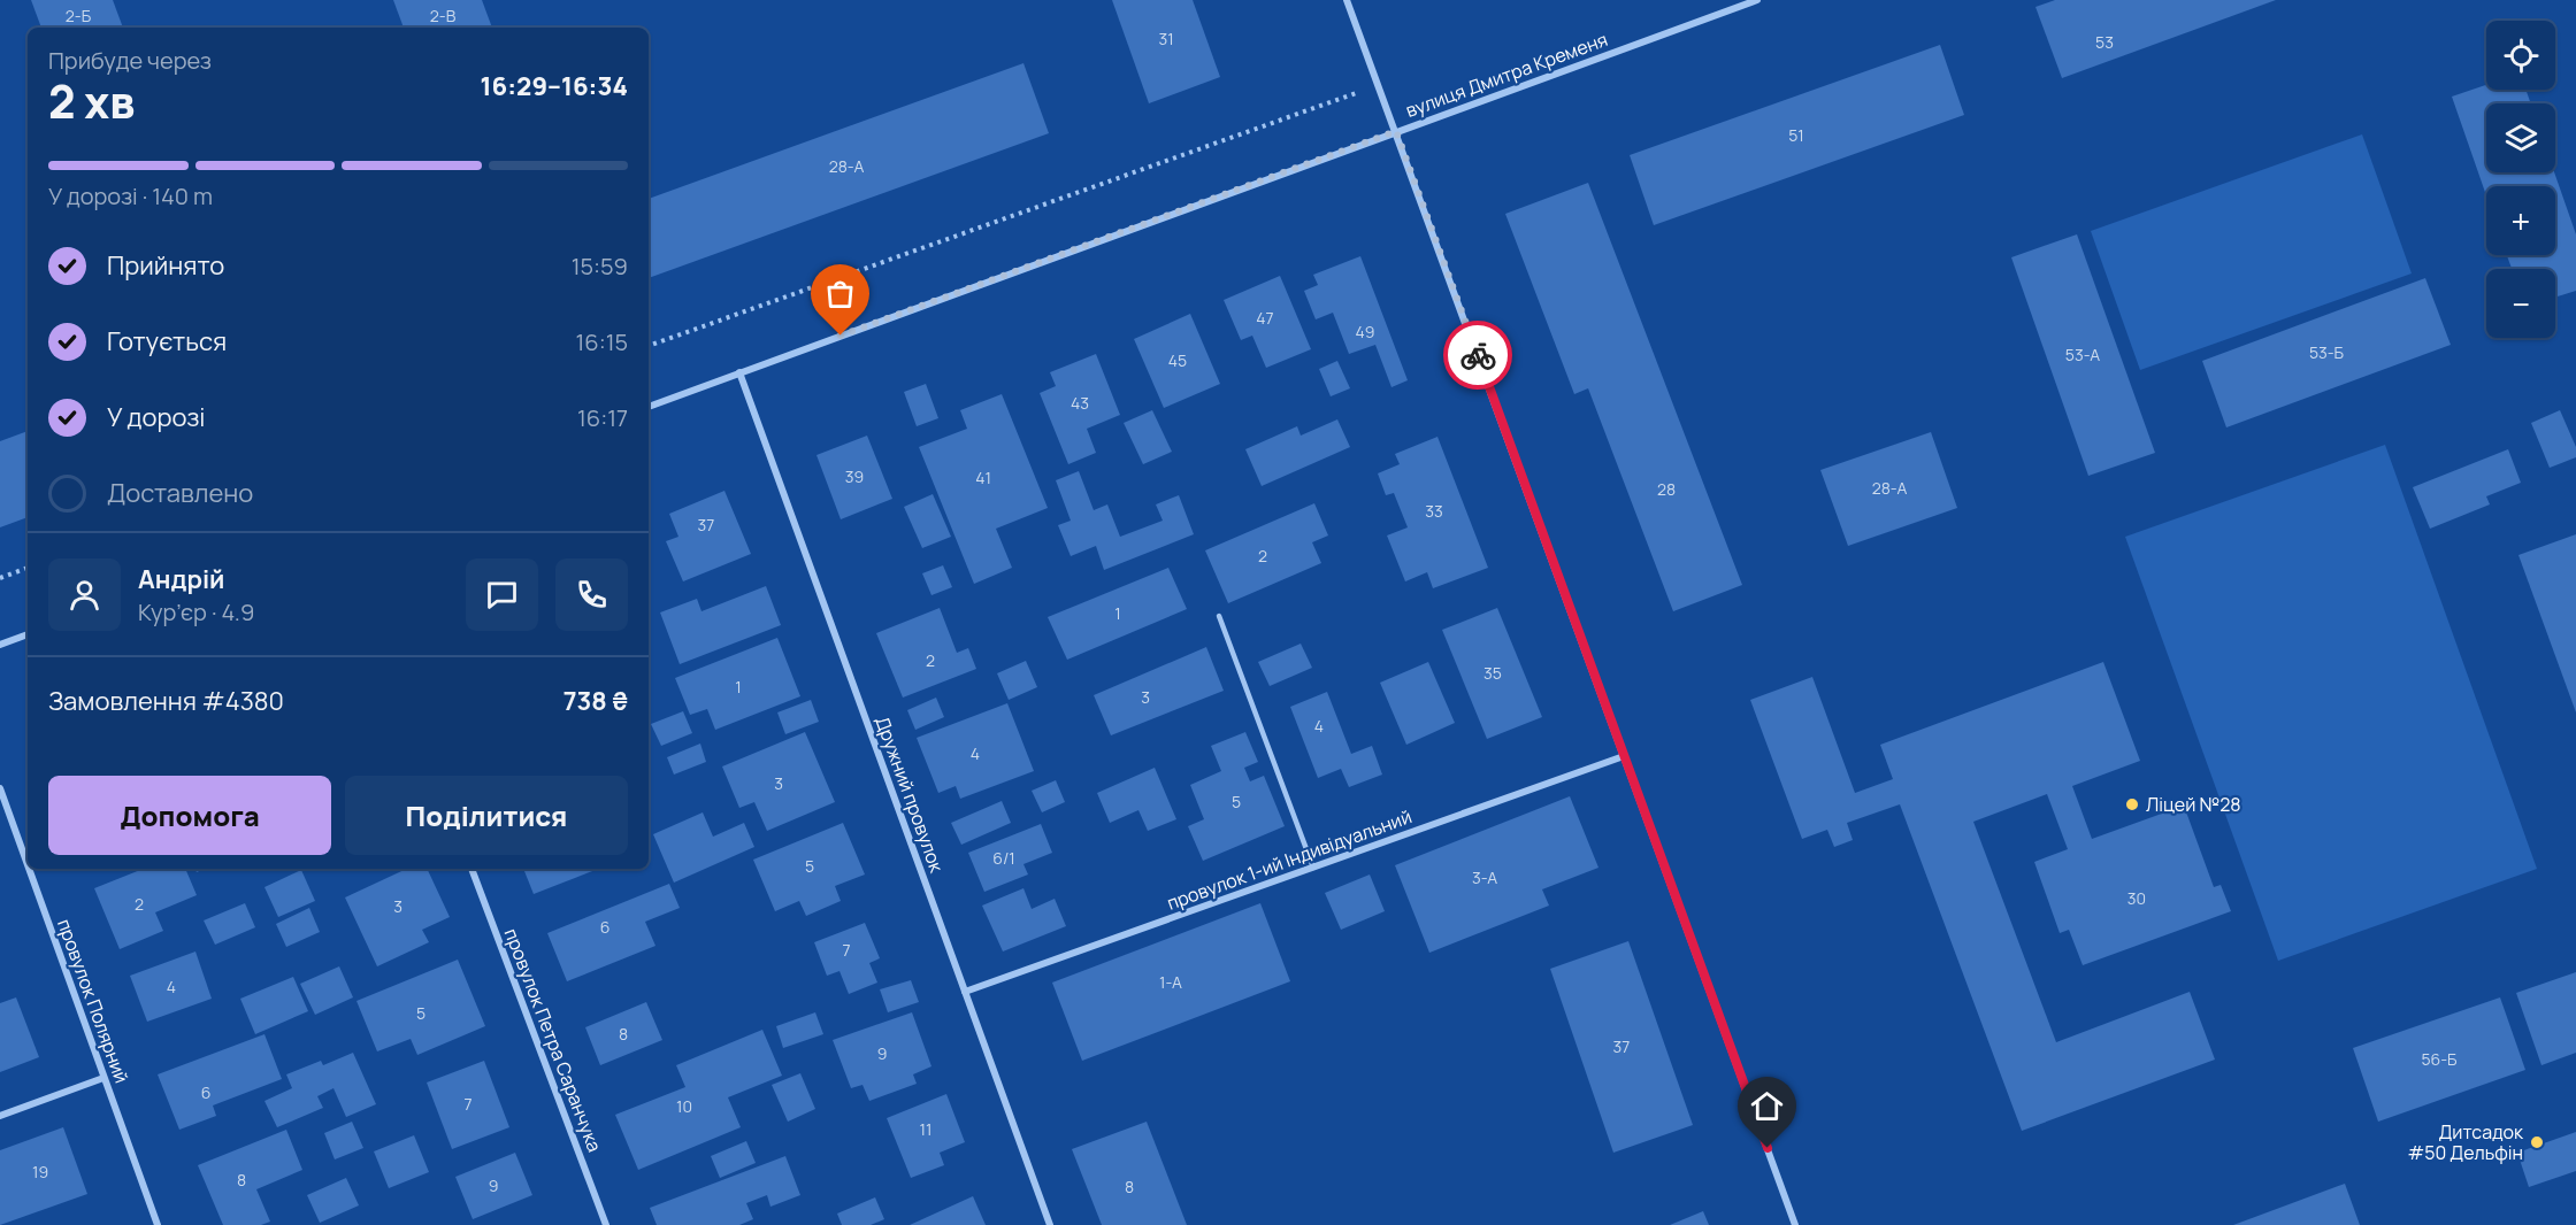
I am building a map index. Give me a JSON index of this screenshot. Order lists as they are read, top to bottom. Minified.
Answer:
{"streets":{"street":["вулиця Дмитра Кременя","Дружний провулок","провулок 1-ий Індивідуальний","провулок Полярний","провулок Петра Саранчука"]},"crossings":[["вулиця Дмитра Кременя","Дружний провулок"],["Дружний провулок","провулок 1-ий Індивідуальний"]],"places":["Ліцей №28","Дитсадок #50 Дельфін"],"house_numbers":["2-Б","2-В","31","53","51","28-А","47","49","53-Б","53-А","45","43","39","41","28-А","28","33","37","2","1","2","35","1","3","4","4","3","5","6/1","5","3-А","30","2","3","6","7","1-А","4","5","8","37","9","56-Б","6","7","10","11","19","8","9","8"],"page":{"map_buttons":["+","−"],"heading":["2 хв","Прибуде через","16:29–16:34"],"panel":["Андрій","Кур’єр · 4.9","Замовлення #4380","738 ₴"],"bar":"У дорозі · 140 m","list":[["Прийнято","15:59"],["Готується","16:15"],["У дорозі","16:17"],"Доставлено"],"buttons":["Допомога","Поділитися"]}}
